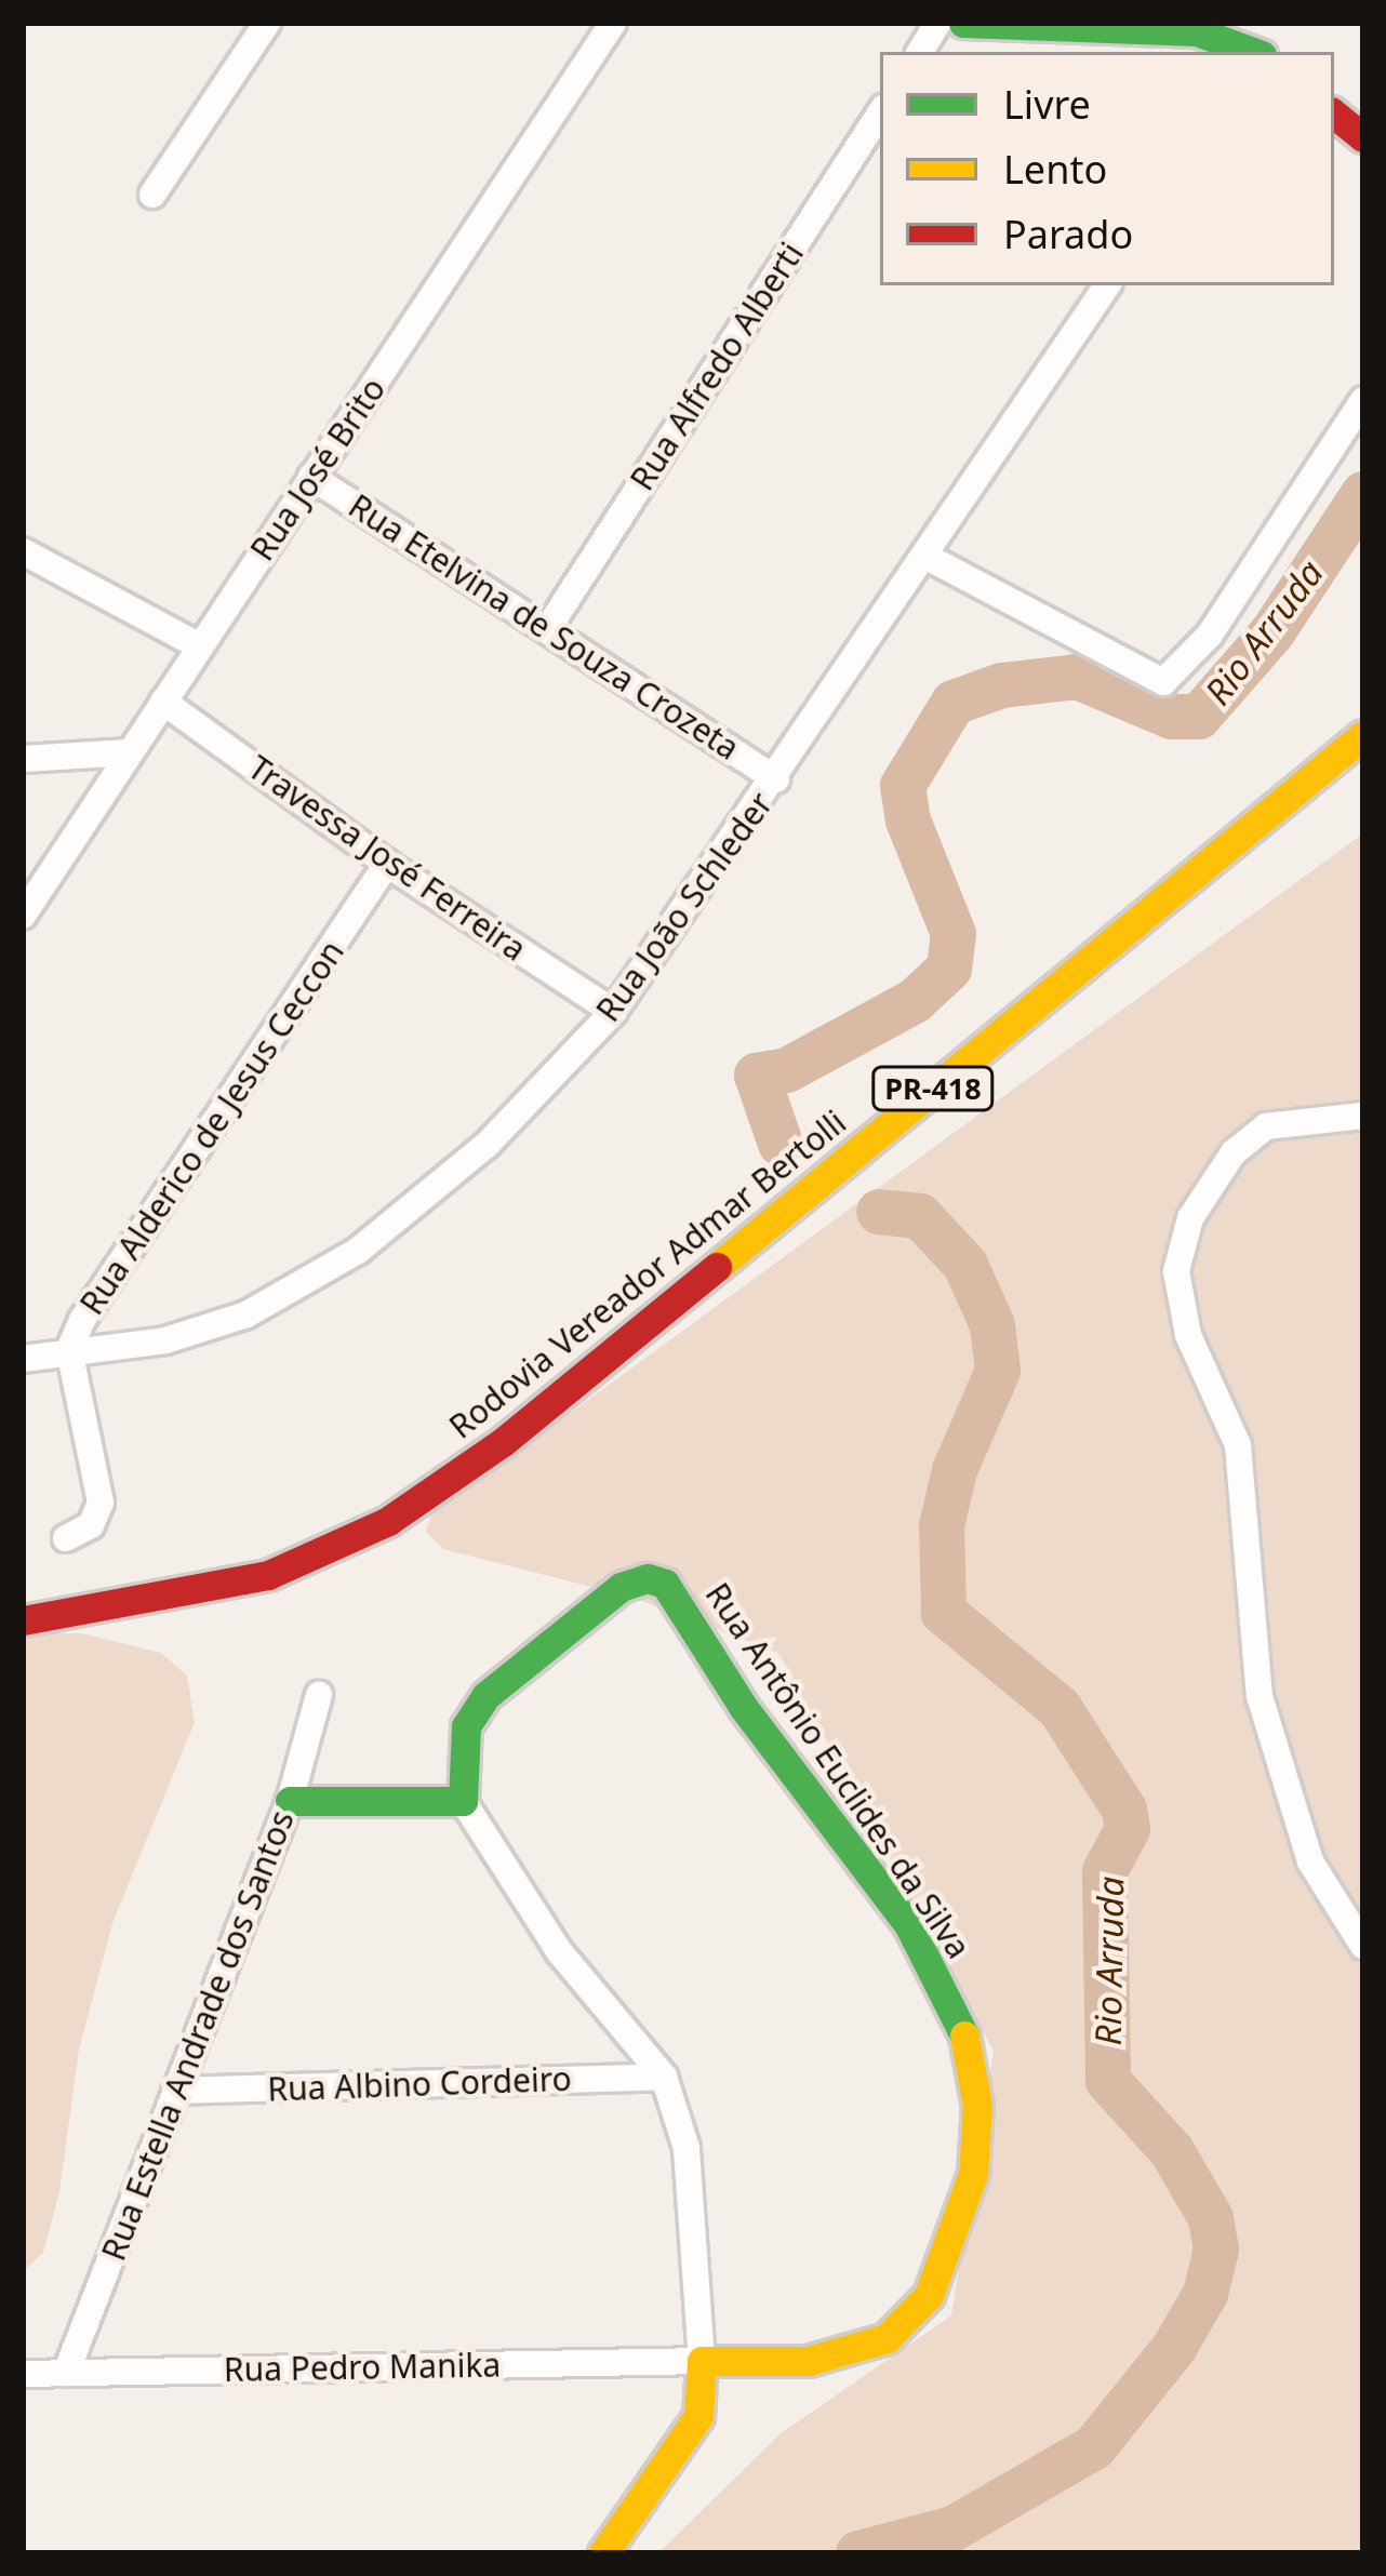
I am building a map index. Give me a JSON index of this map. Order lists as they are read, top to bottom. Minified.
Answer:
{"streets":{"main road":["PR-418","Rodovia Vereador Admar Bertolli","Rua Antônio Euclides da Silva"],"street":["Rua Alfredo Alberti","Rua José Brito","Rua Etelvina de Souza Crozeta","Travessa José Ferreira","Rua João Schleder","Rua Alderico de Jesus Ceccon","Rua Estella Andrade dos Santos","Rua Albino Cordeiro","Rua Pedro Manika"]},"crossings":[["Rua Alfredo Alberti","Rua Etelvina de Souza Crozeta"],["Rua José Brito","Rua Etelvina de Souza Crozeta"],["Rua José Brito","Travessa José Ferreira"],["Rua Etelvina de Souza Crozeta","Rua João Schleder"],["Travessa José Ferreira","Rua João Schleder"],["Travessa José Ferreira","Rua Alderico de Jesus Ceccon"],["Rua João Schleder","Rua Alderico de Jesus Ceccon"],["Rua Antônio Euclides da Silva","Rua Pedro Manika"],["Rua Estella Andrade dos Santos","Rua Albino Cordeiro"],["Rua Estella Andrade dos Santos","Rua Pedro Manika"]],"water":["Rio Arruda"],"legend":["Livre","Lento","Parado"]}
